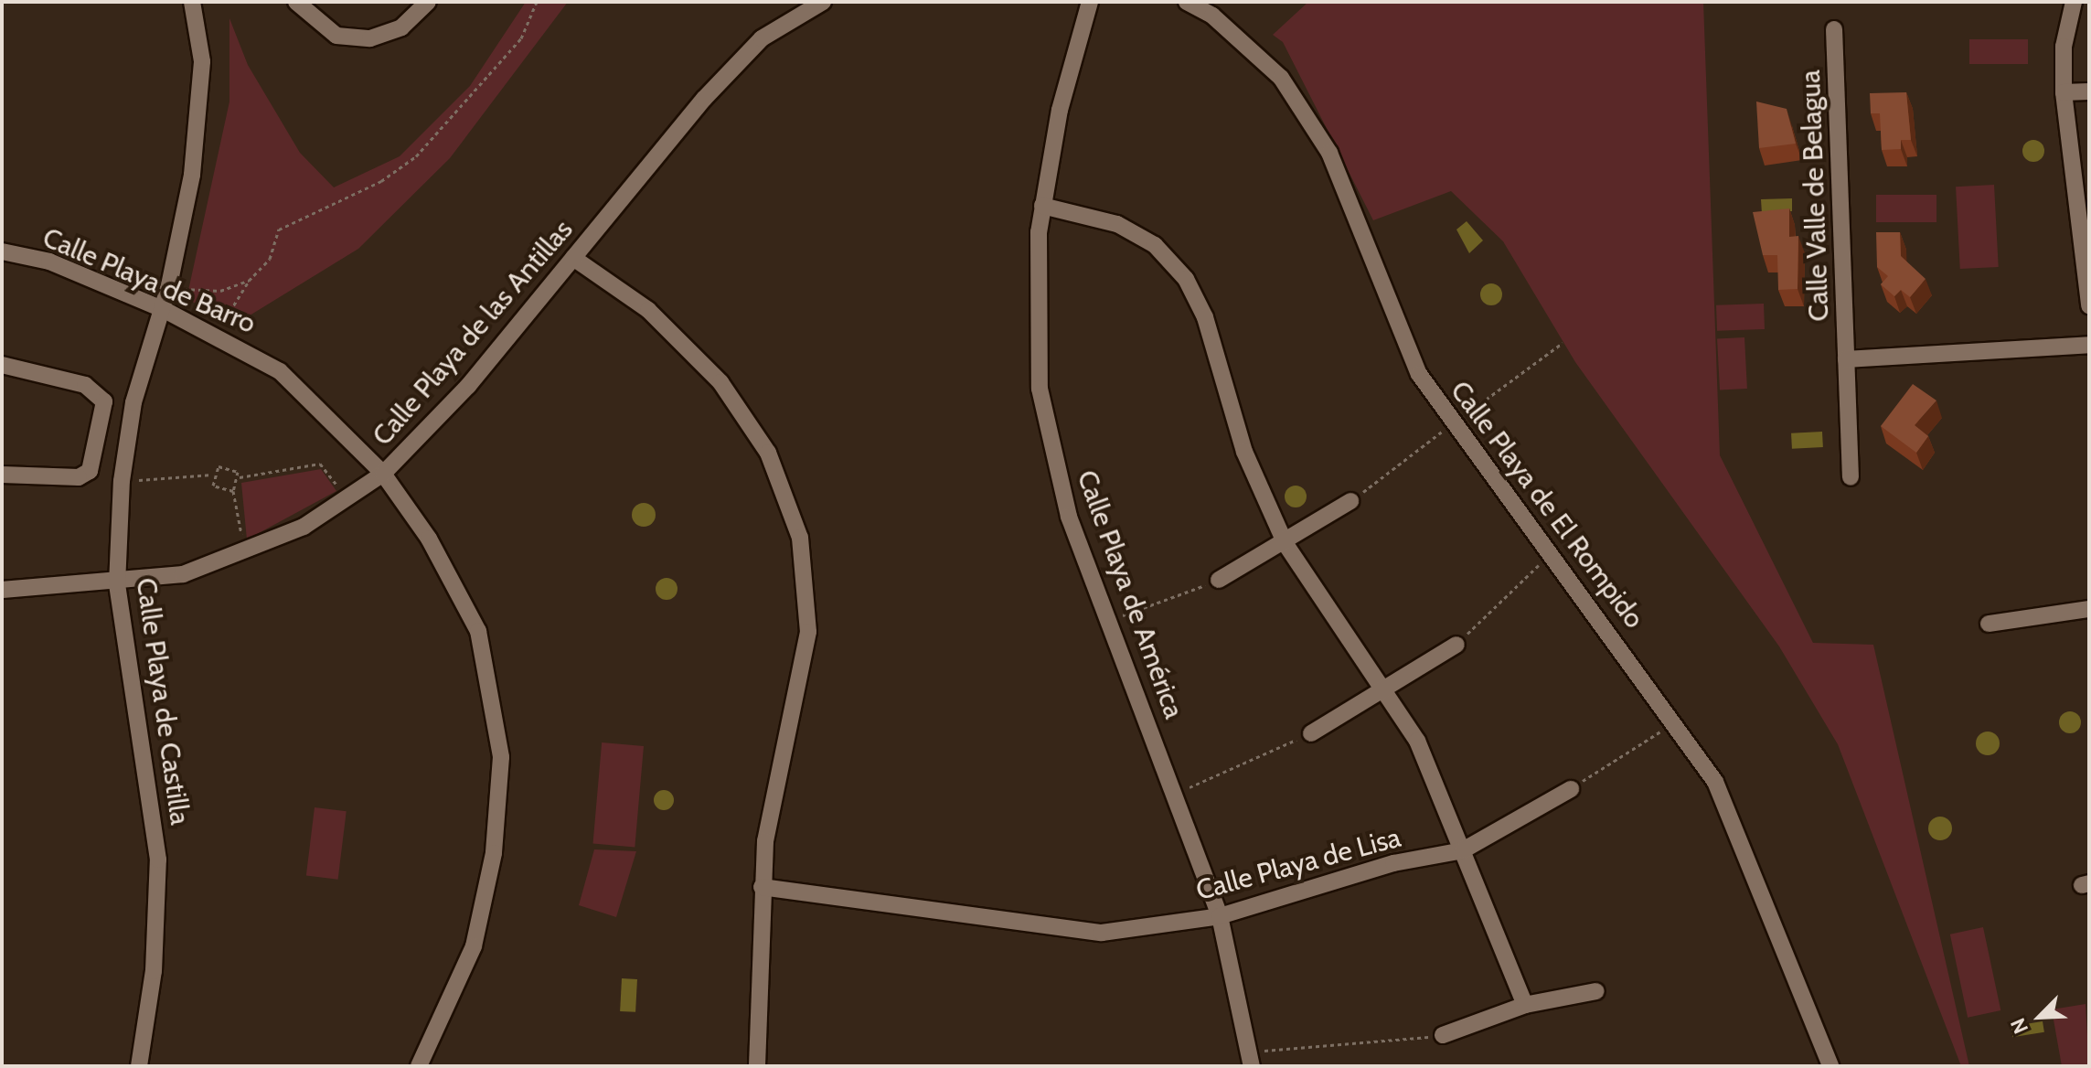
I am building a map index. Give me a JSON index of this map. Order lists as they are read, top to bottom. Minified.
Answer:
{"streets":{"street":["Calle Valle de Belagua","Calle Playa de Barro","Calle Playa de las Antillas","Calle Playa de El Rompido","Calle Playa de América","Calle Playa de Castilla","Calle Playa de Lisa"]},"crossings":[["Calle Playa de Barro","Calle Playa de las Antillas"],["Calle Playa de Barro","Calle Playa de Castilla"],["Calle Playa de las Antillas","Calle Playa de Castilla"],["Calle Playa de América","Calle Playa de Lisa"]],"north":"bottom left"}
